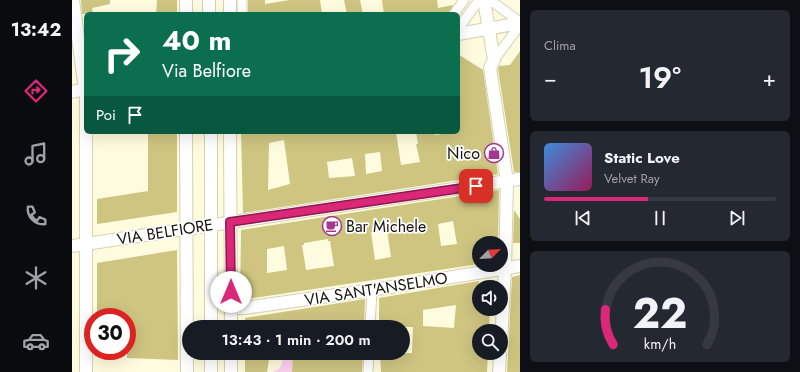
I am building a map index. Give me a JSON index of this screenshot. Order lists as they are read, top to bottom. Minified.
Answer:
{"streets":{"street":["VIA BELFIORE","VIA SANT'ANSELMO"]},"places":{"shop":["Nico"],"cafe":["Bar Michele"]},"north":"top right","page":{"tabs":"13:42","tile":"Clima","turn":["40 m","Via Belfiore"],"heat":["−","19°","+"],"then":"Poi","song":["Static Love","Velvet Ray"],"limit":"30","trip":"13:43 · 1 min · 200 m","gauge":["22","km/h"]}}
